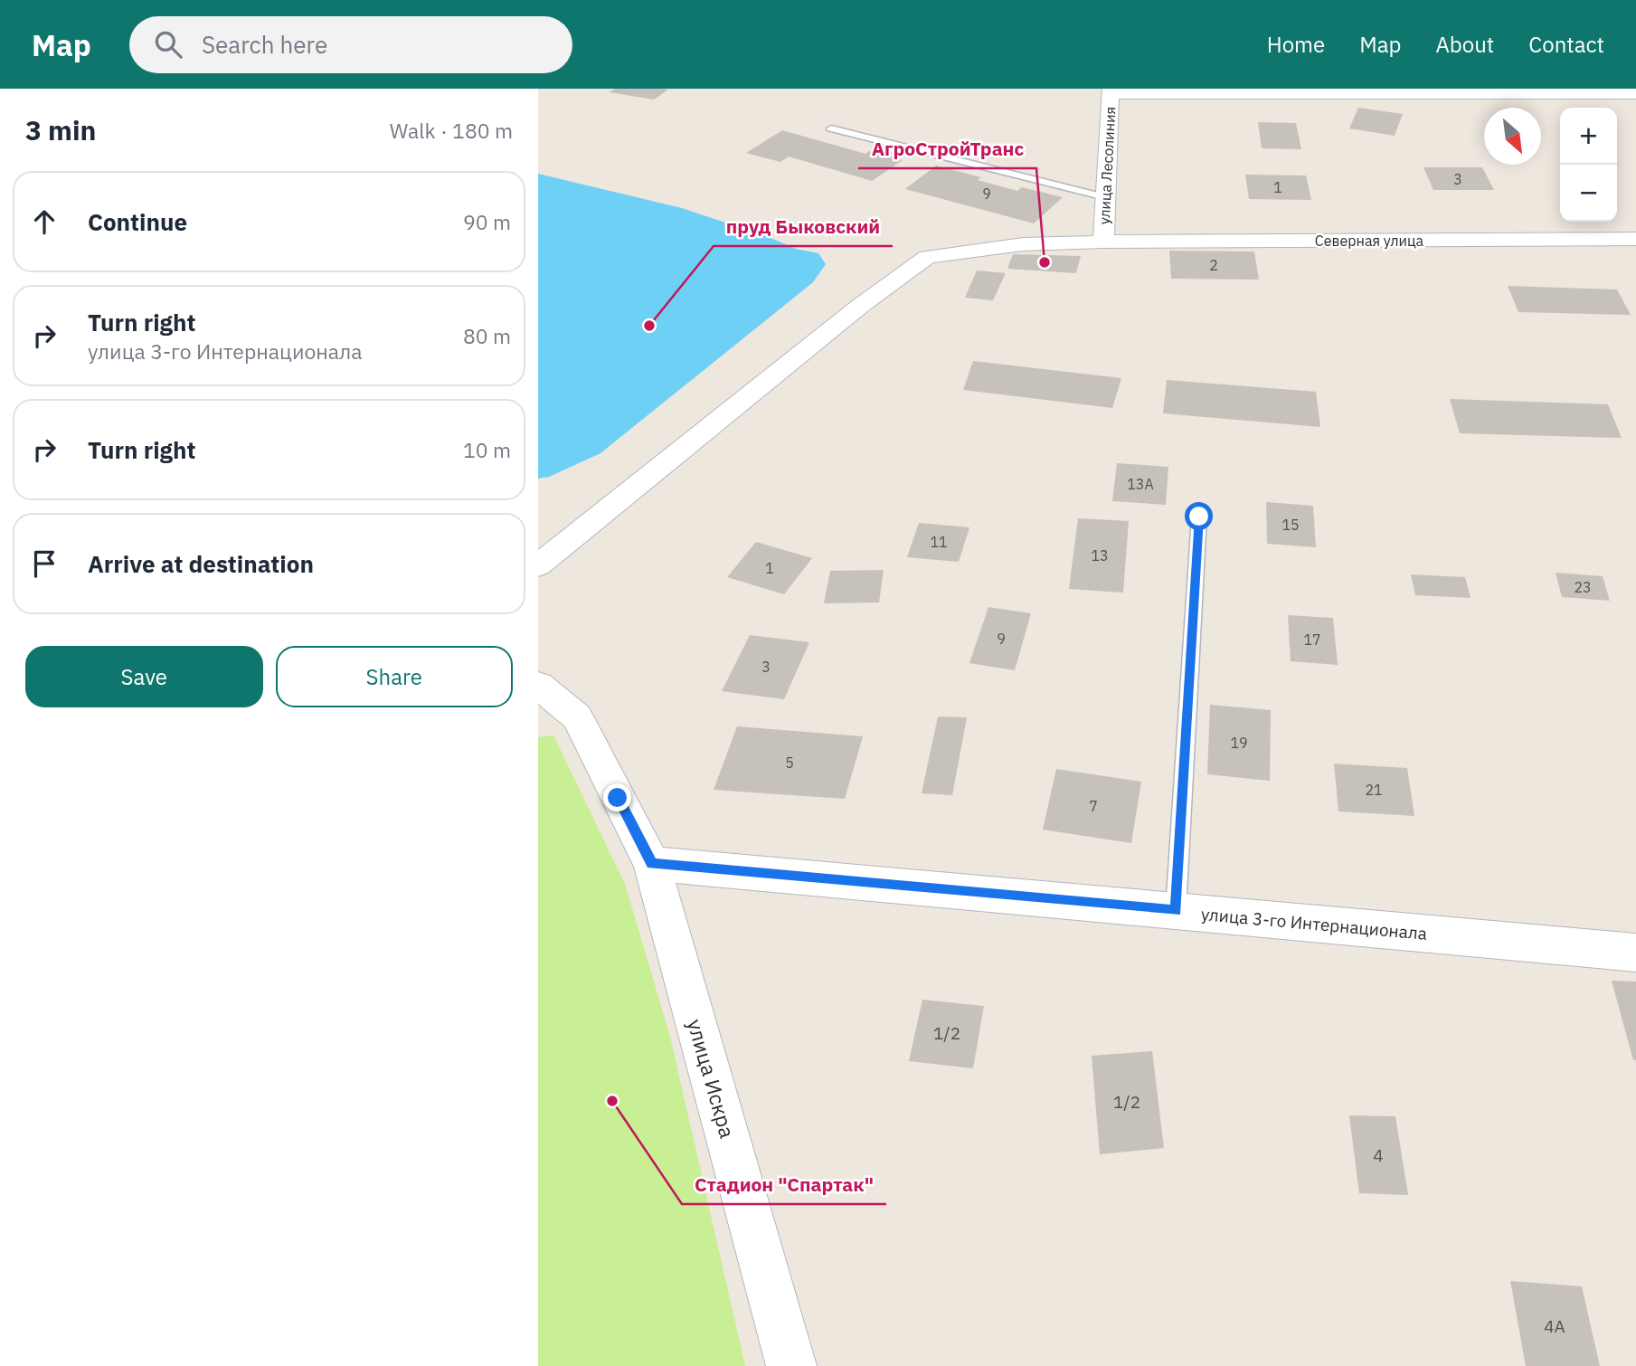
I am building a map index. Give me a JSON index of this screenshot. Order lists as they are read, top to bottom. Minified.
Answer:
{"streets":{"street":["улица Лесолиния","Северная улица","улица 3-го Интернационала","улица Искра"]},"crossings":[["улица Лесолиния","Северная улица"],["улица 3-го Интернационала","улица Искра"]],"places":["АгроСтройТранс","пруд Быковский","Стадион \"Спартак\""],"house_numbers":["3","1","9","2","13А","15","11","13","1","23","9","17","3","19","5","21","7","1/2","1/2","4","4А"],"north":"bottom right","page":{"header":"Map","search":"Search here","nav":["Home","Map","About","Contact"],"heading":["3 min","Walk · 180 m"],"map_buttons":["+","−"],"list":[["Continue","90 m"],["Turn right","улица 3-го Интернационала","80 m"],["Turn right","10 m"],"Arrive at destination"],"buttons":["Save","Share"]}}
